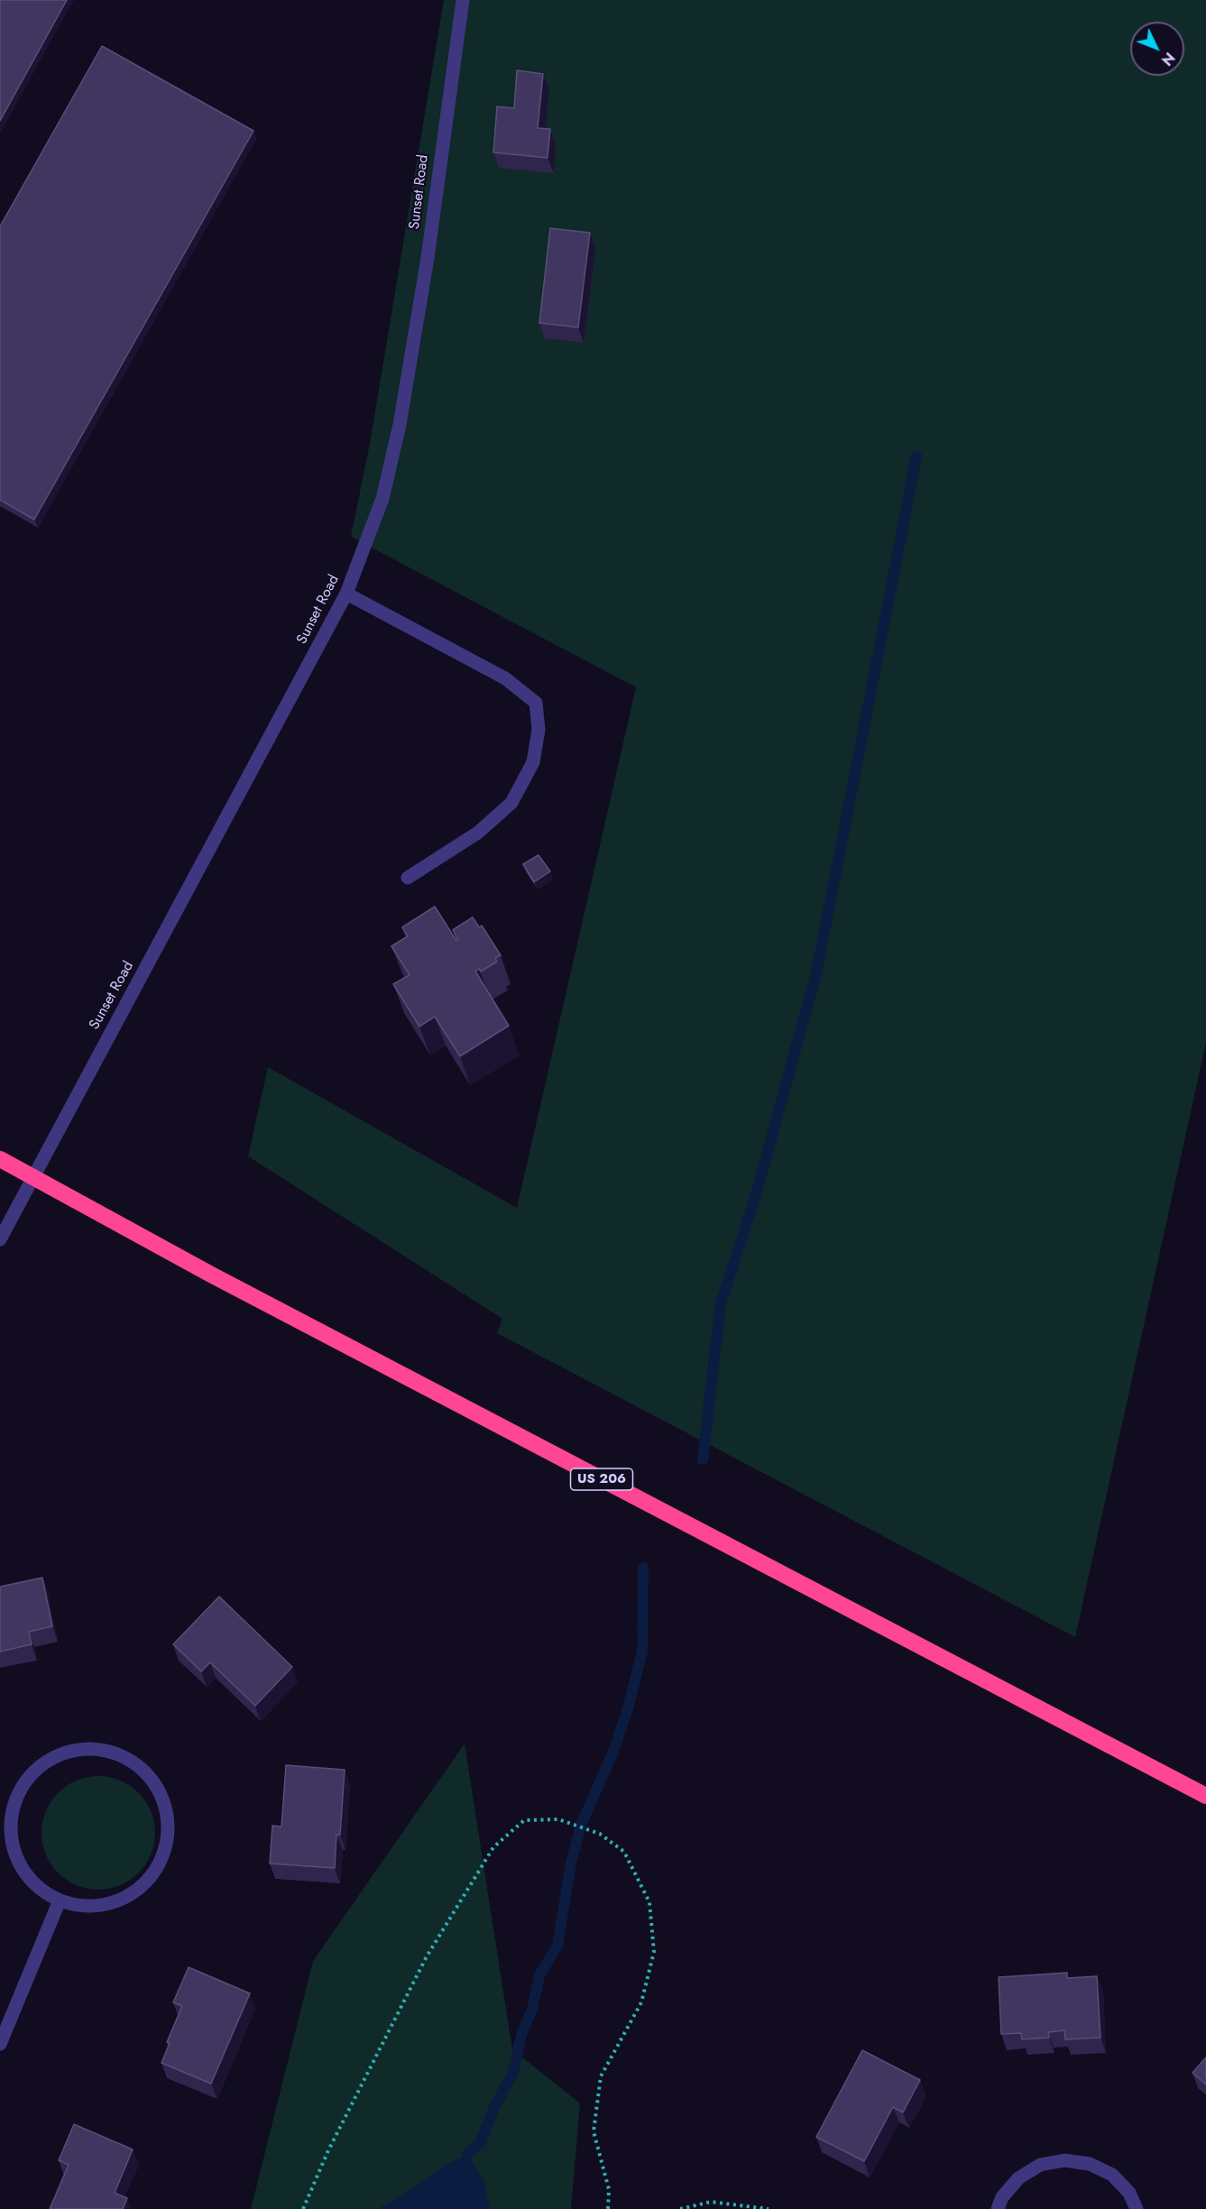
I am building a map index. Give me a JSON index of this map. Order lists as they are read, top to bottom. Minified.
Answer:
{"streets":{"highway":["US 206"],"street":["Sunset Road"]},"crossings":[["Sunset Road","US 206"]],"north":"bottom right"}
